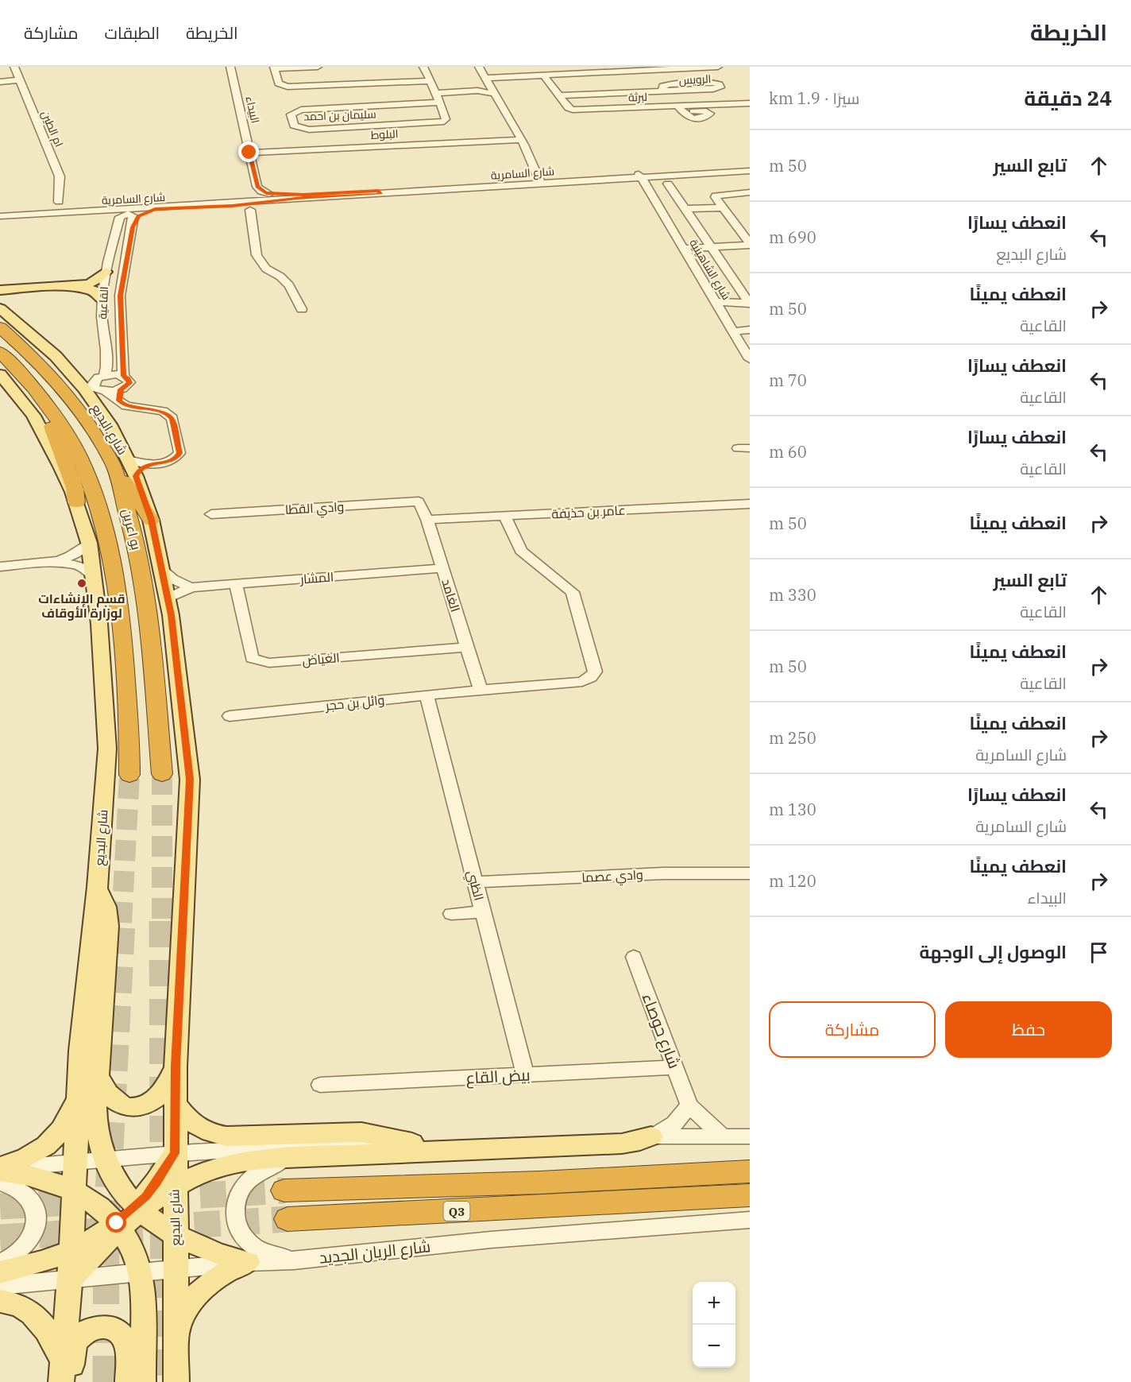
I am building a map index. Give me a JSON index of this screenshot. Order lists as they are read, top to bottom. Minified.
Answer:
{"streets":{"highway":["بو اعرين","Q3"],"main road":["شارع البديع"],"street":["الرويس","لبرثة","البيداء","سليمان بن احمد","ام الطين","البلوط","شارع السامرية","شارع الشاهينية","القاعية","وادي القطا","عامر بن حذيفة","المشار","الغامد","الغياض","وائل بن حجر","وادي عصما","الظبي","شارع حوصاء","بيض القاع","شارع الريان الجديد"]},"crossings":[["الرويس","لبرثة"],["البيداء","البلوط"],["شارع السامرية","شارع الشاهينية"],["شارع البديع","بو اعرين"],["شارع البديع","المشار"],["شارع البديع","شارع الريان الجديد"],["وادي القطا","الغامد"],["عامر بن حذيفة","الغامد"],["عامر بن حذيفة","وائل بن حجر"],["المشار","الغامد"],["المشار","الغياض"],["الغامد","الغياض"],["الغامد","وائل بن حجر"],["وائل بن حجر","الظبي"],["وادي عصما","الظبي"],["الظبي","بيض القاع"],["شارع حوصاء","بيض القاع"]],"places":["قسم الإنشاءات لوزارة الأوقاف"],"page":{"header":"الخريطة","nav":["الخريطة","الطبقات","مشاركة"],"heading":["24 دقيقة","سيرًا · 1.9 km"],"list":[["تابع السير","50 m"],["انعطف يسارًا","شارع البديع","690 m"],["انعطف يمينًا","القاعية","50 m"],["انعطف يسارًا","القاعية","70 m"],["انعطف يسارًا","القاعية","60 m"],["انعطف يمينًا","50 m"],["تابع السير","القاعية","330 m"],["انعطف يمينًا","القاعية","50 m"],["انعطف يمينًا","شارع السامرية","250 m"],["انعطف يسارًا","شارع السامرية","130 m"],["انعطف يمينًا","البيداء","120 m"],"الوصول إلى الوجهة"],"buttons":["حفظ","مشاركة"],"map_buttons":["+","−"]}}
